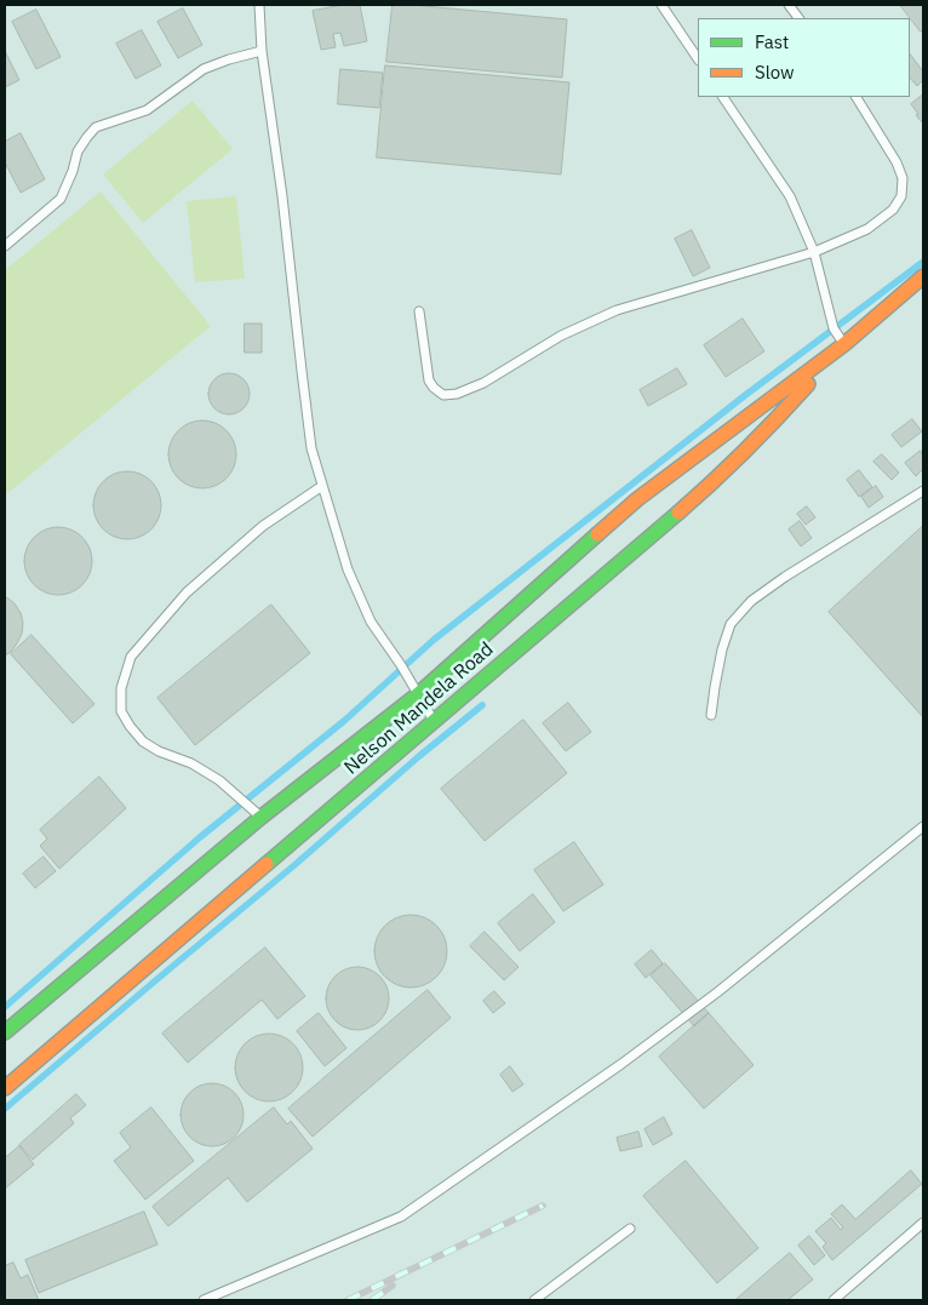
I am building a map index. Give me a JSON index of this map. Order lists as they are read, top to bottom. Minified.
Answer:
{"streets":{"main road":["Nelson Mandela Road"]},"legend":["Fast","Slow"]}
